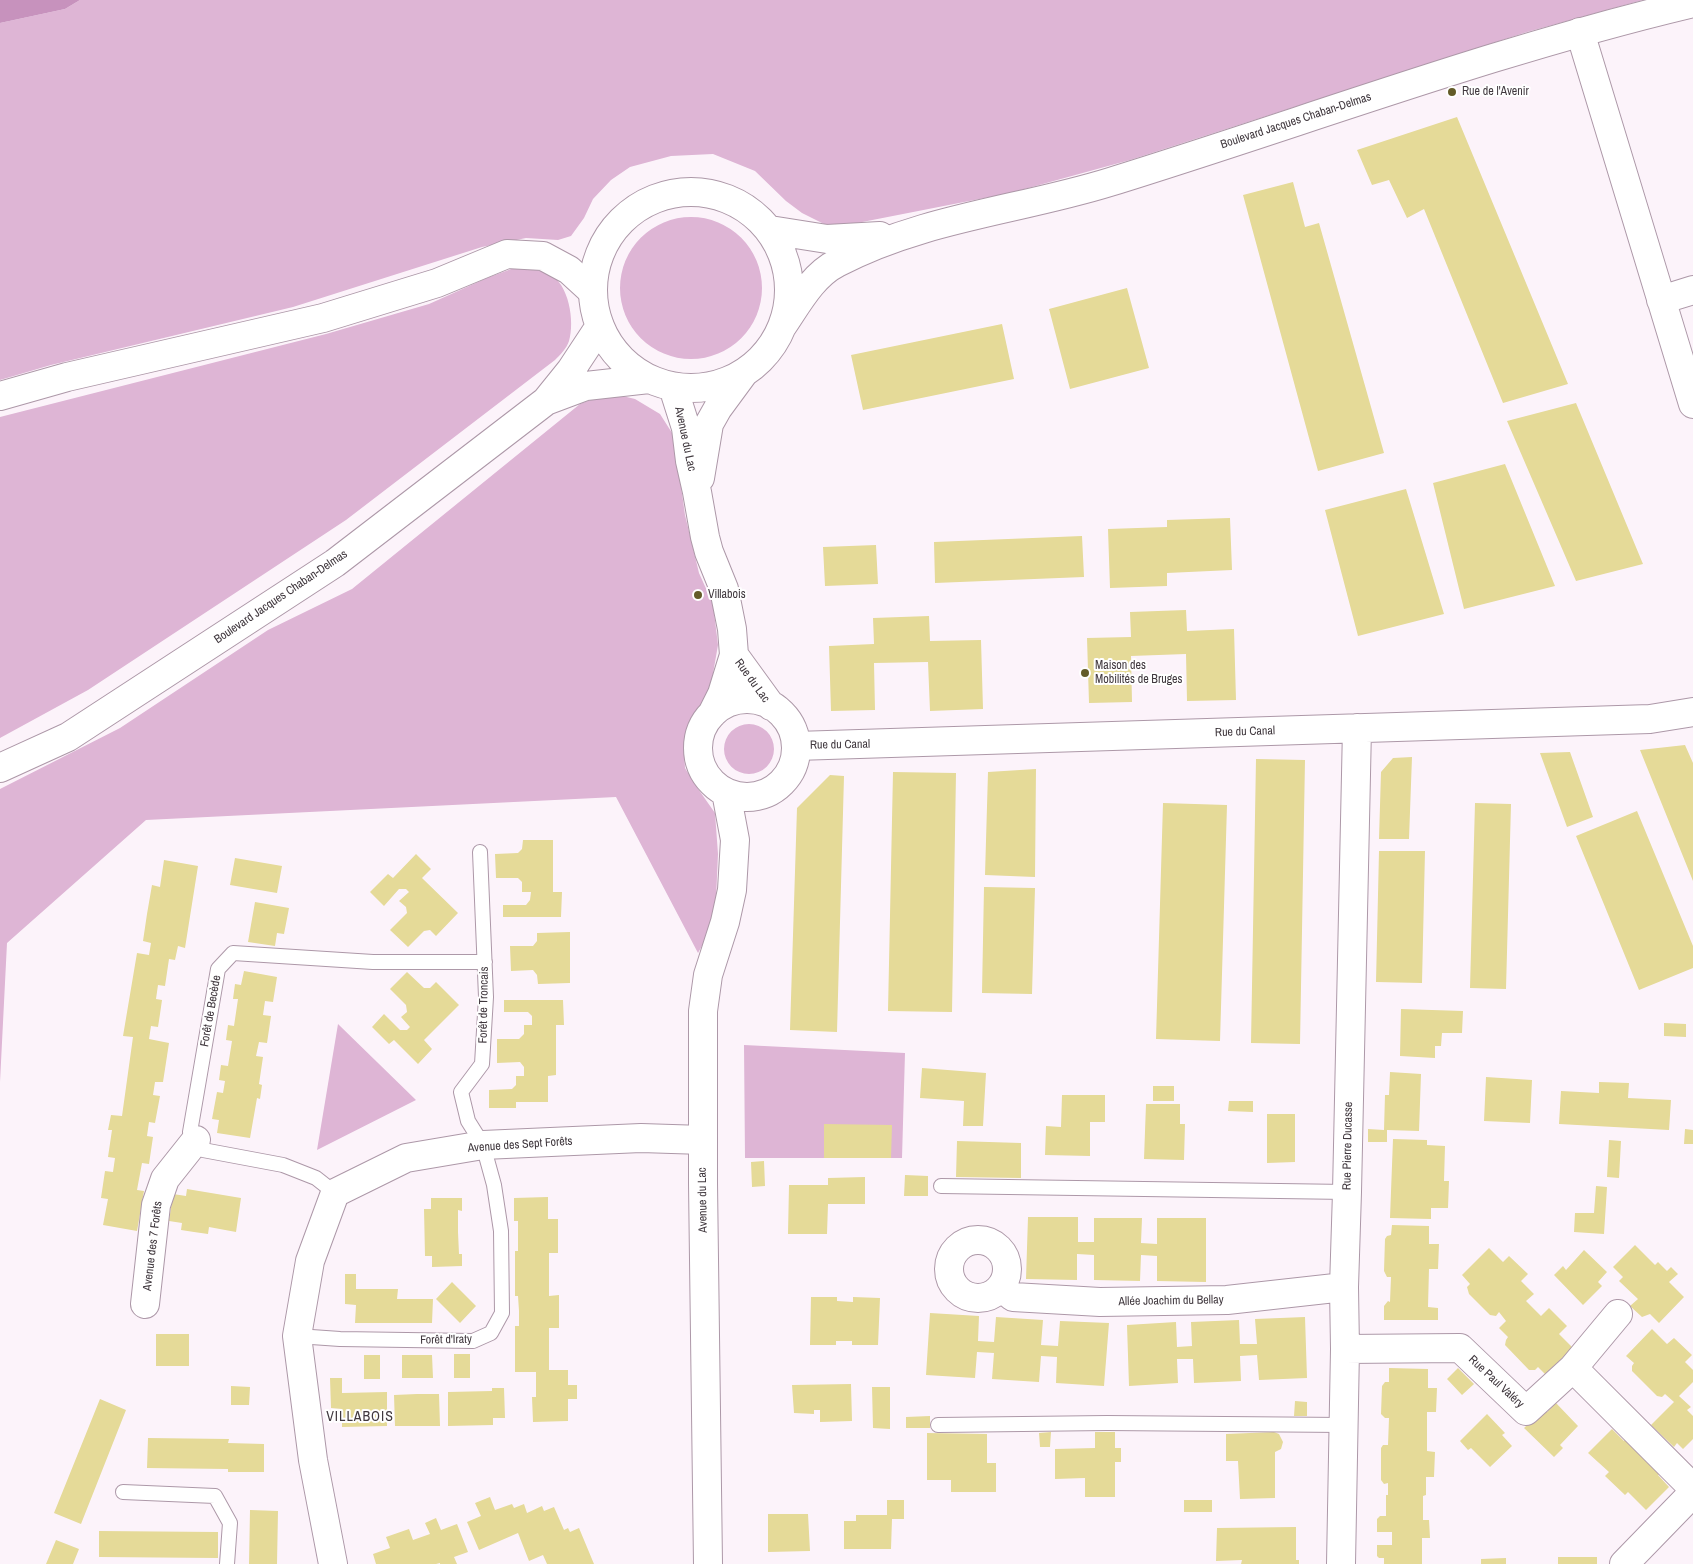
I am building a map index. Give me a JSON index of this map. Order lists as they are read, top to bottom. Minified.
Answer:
{"streets":{"main road":["Boulevard Jacques Chaban-Delmas","Avenue du Lac","Rue du Lac","Rue du Canal","Avenue des Sept Forêts","Rue Pierre Ducasse","Avenue des 7 Forêts","Allée Joachim du Bellay","Rue Paul Valéry"],"lane":["Forêt de Troncais","Forêt de Becède","Forêt d'Iraty"]},"crossings":[["Boulevard Jacques Chaban-Delmas","Avenue du Lac"],["Avenue du Lac","Rue du Lac"],["Avenue du Lac","Rue du Canal"],["Avenue du Lac","Avenue des Sept Forêts"],["Rue du Lac","Rue du Canal"],["Rue du Canal","Rue Pierre Ducasse"],["Forêt de Troncais","Forêt de Becède"],["Forêt de Troncais","Avenue des Sept Forêts"],["Forêt de Troncais","Forêt d'Iraty"],["Forêt de Becède","Avenue des 7 Forêts"],["Avenue des Sept Forêts","Forêt d'Iraty"],["Rue Pierre Ducasse","Allée Joachim du Bellay"],["Rue Pierre Ducasse","Rue Paul Valéry"]],"districts":["VILLABOIS"],"places":["Rue de l'Avenir","Villabois","Maison des Mobilités de Bruges"]}
